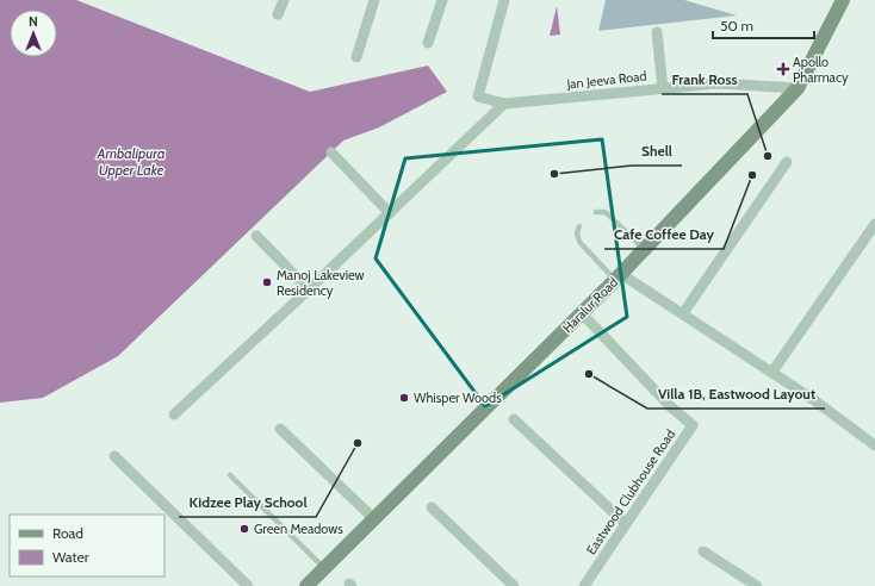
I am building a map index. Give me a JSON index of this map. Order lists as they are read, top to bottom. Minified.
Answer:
{"streets":{"street":["Jan Jeeva Road","Haralur Road","Eastwood Clubhouse Road"]},"crossings":[["Jan Jeeva Road","Haralur Road"],["Haralur Road","Eastwood Clubhouse Road"]],"water":["Ambalipura Upper Lake"],"places":{"health":["Apollo Pharmacy"],"other":["Frank Ross","Shell","Cafe Coffee Day","Manoj Lakeview Residency","Villa 1B, Eastwood Layout","Whisper Woods","Kidzee Play School","Green Meadows"]},"legend":["Road","Water"],"scale_bar":"50 m","north":"top"}
